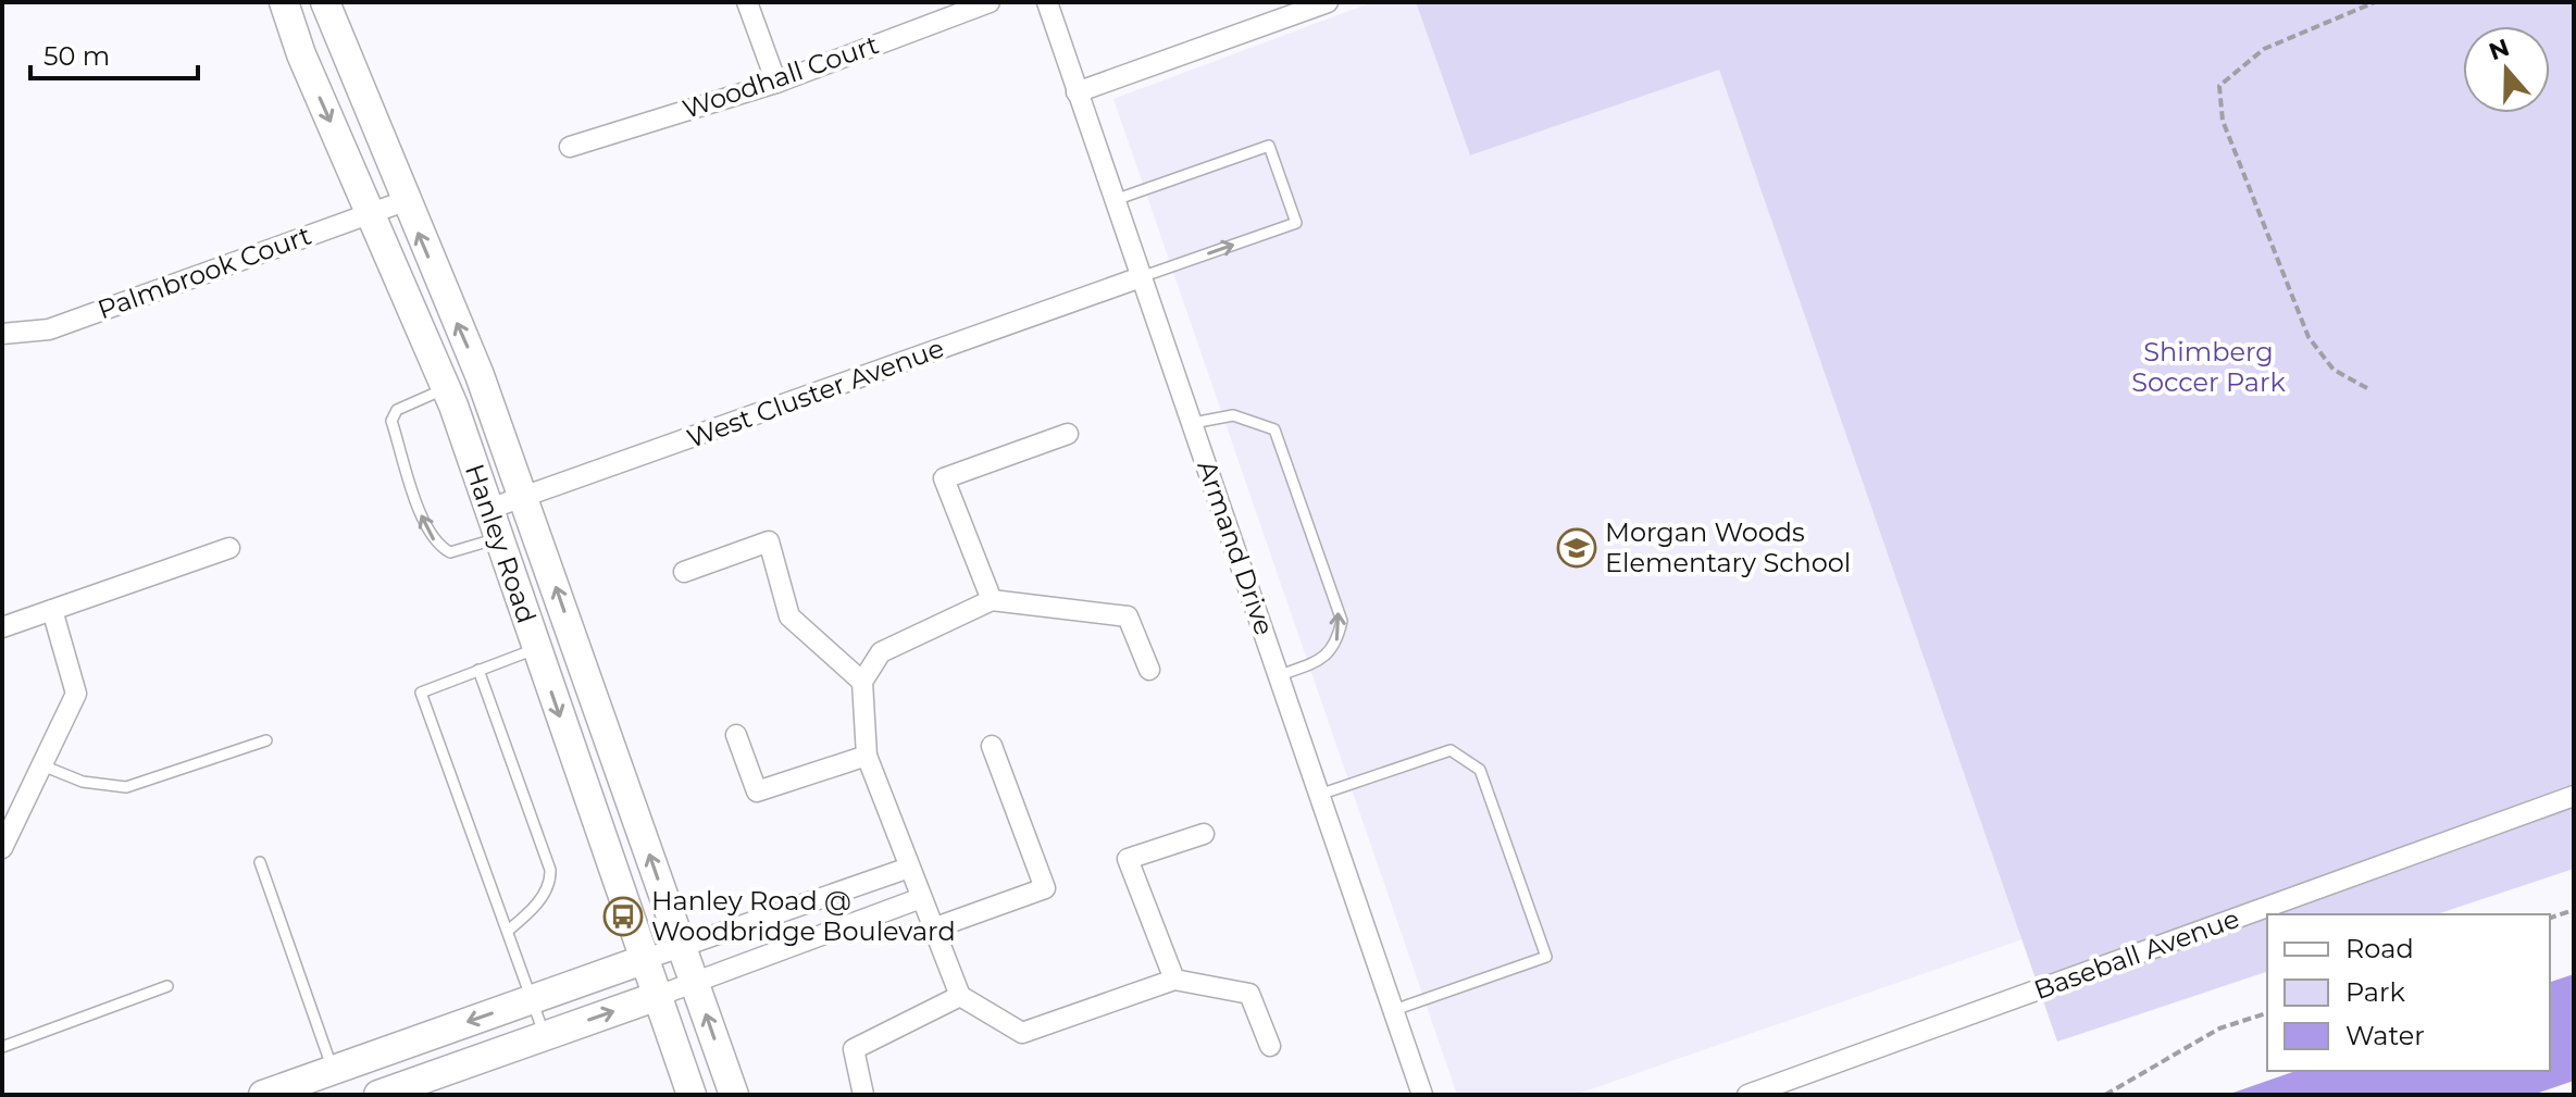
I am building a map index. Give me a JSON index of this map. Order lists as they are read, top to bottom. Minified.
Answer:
{"streets":{"main road":["Hanley Road"],"street":["Woodhall Court","Palmbrook Court","West Cluster Avenue","Armand Drive","Baseball Avenue"]},"crossings":[["Palmbrook Court","Hanley Road"],["West Cluster Avenue","Hanley Road"],["West Cluster Avenue","Armand Drive"]],"parks":["Shimberg Soccer Park"],"places":{"school or university":["Morgan Woods Elementary School"],"bus stop":["Hanley Road @ Woodbridge Boulevard"]},"legend":["Road","Park","Water"],"scale_bar":"50 m","north":"top"}
